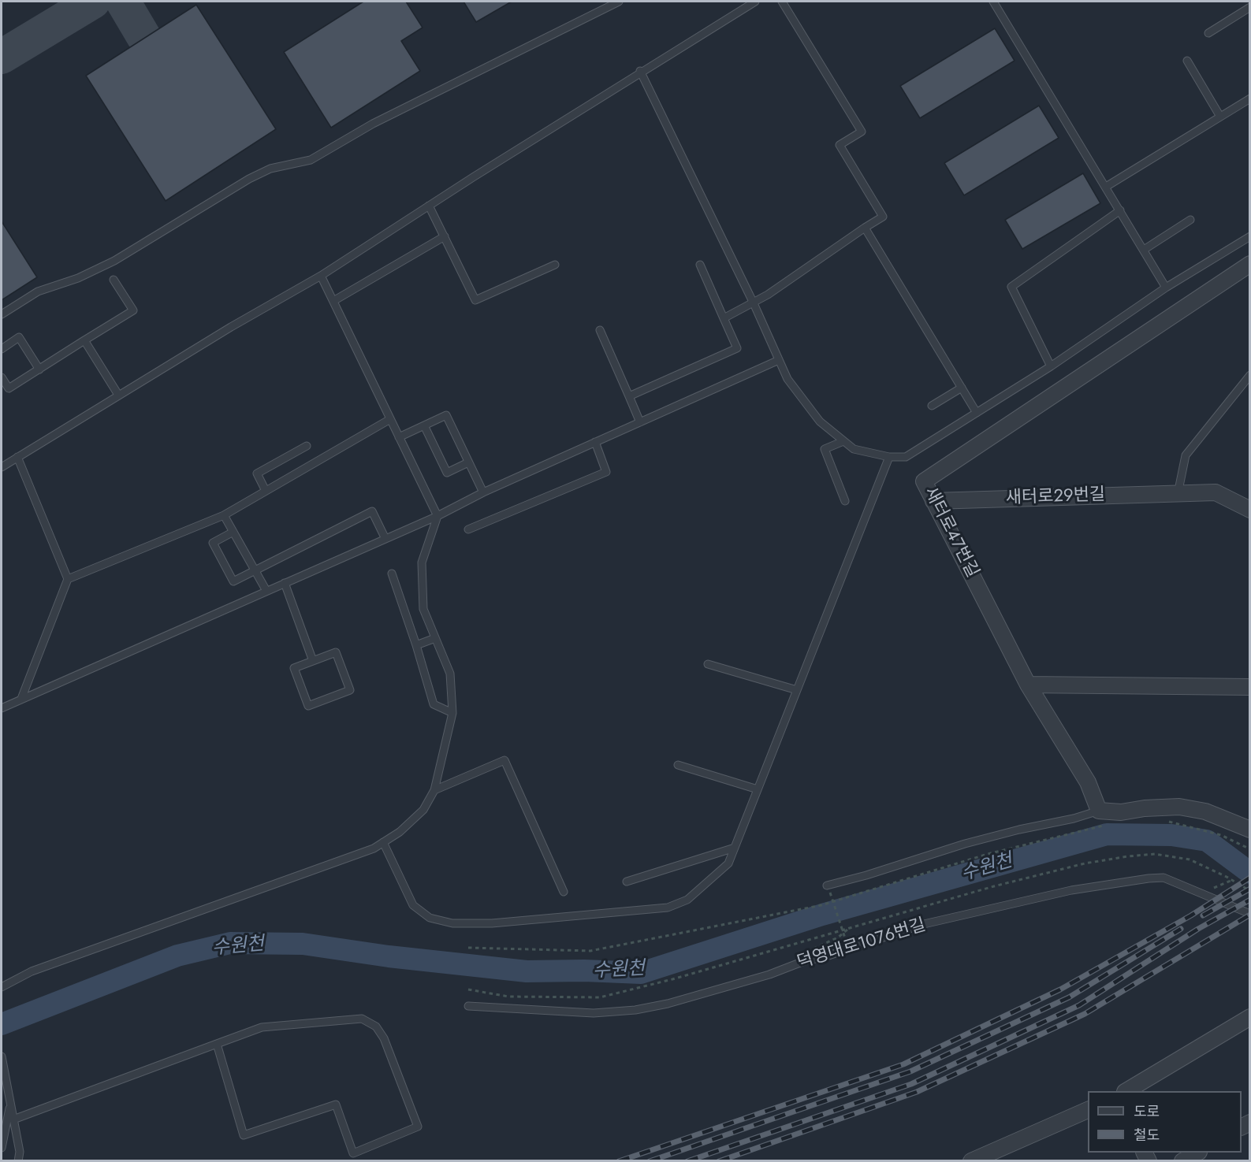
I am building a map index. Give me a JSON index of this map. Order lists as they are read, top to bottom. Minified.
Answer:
{"streets":{"street":["새터로29번길","새터로47번길"],"lane":["덕영대로1076번길"]},"crossings":[["새터로29번길","새터로47번길"]],"water":["수원천"],"legend":["도로","철도"]}
